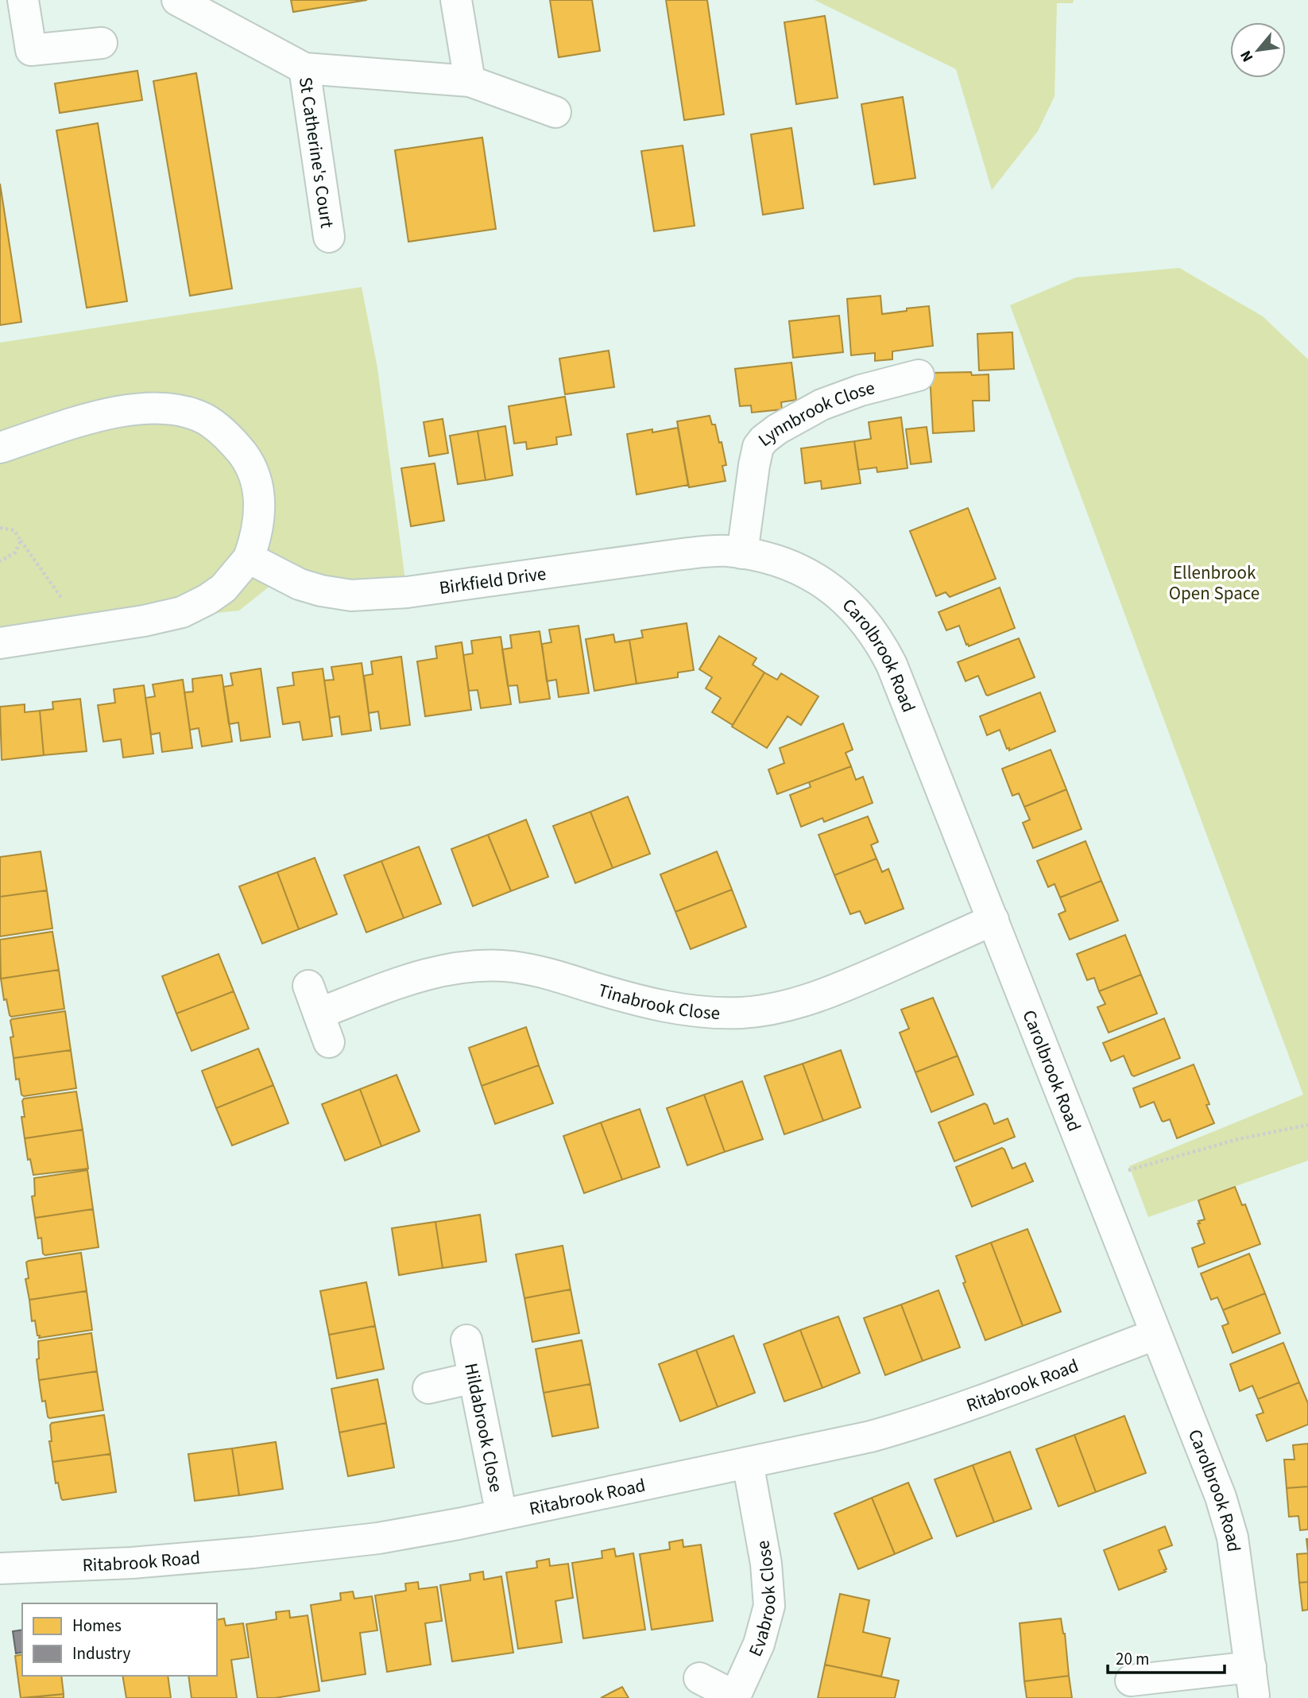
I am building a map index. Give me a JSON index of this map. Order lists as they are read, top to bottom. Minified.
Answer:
{"streets":{"street":["St Catherine's Court","Lynnbrook Close","Birkfield Drive","Carolbrook Road","Tinabrook Close","Ritabrook Road","Hildabrook Close","Evabrook Close"]},"crossings":[["Lynnbrook Close","Birkfield Drive"],["Lynnbrook Close","Carolbrook Road"],["Birkfield Drive","Carolbrook Road"],["Carolbrook Road","Tinabrook Close"],["Carolbrook Road","Ritabrook Road"],["Ritabrook Road","Hildabrook Close"],["Ritabrook Road","Evabrook Close"]],"parks":["Ellenbrook Open Space"],"legend":["Homes","Industry"],"scale_bar":"20 m","north":"bottom left"}
